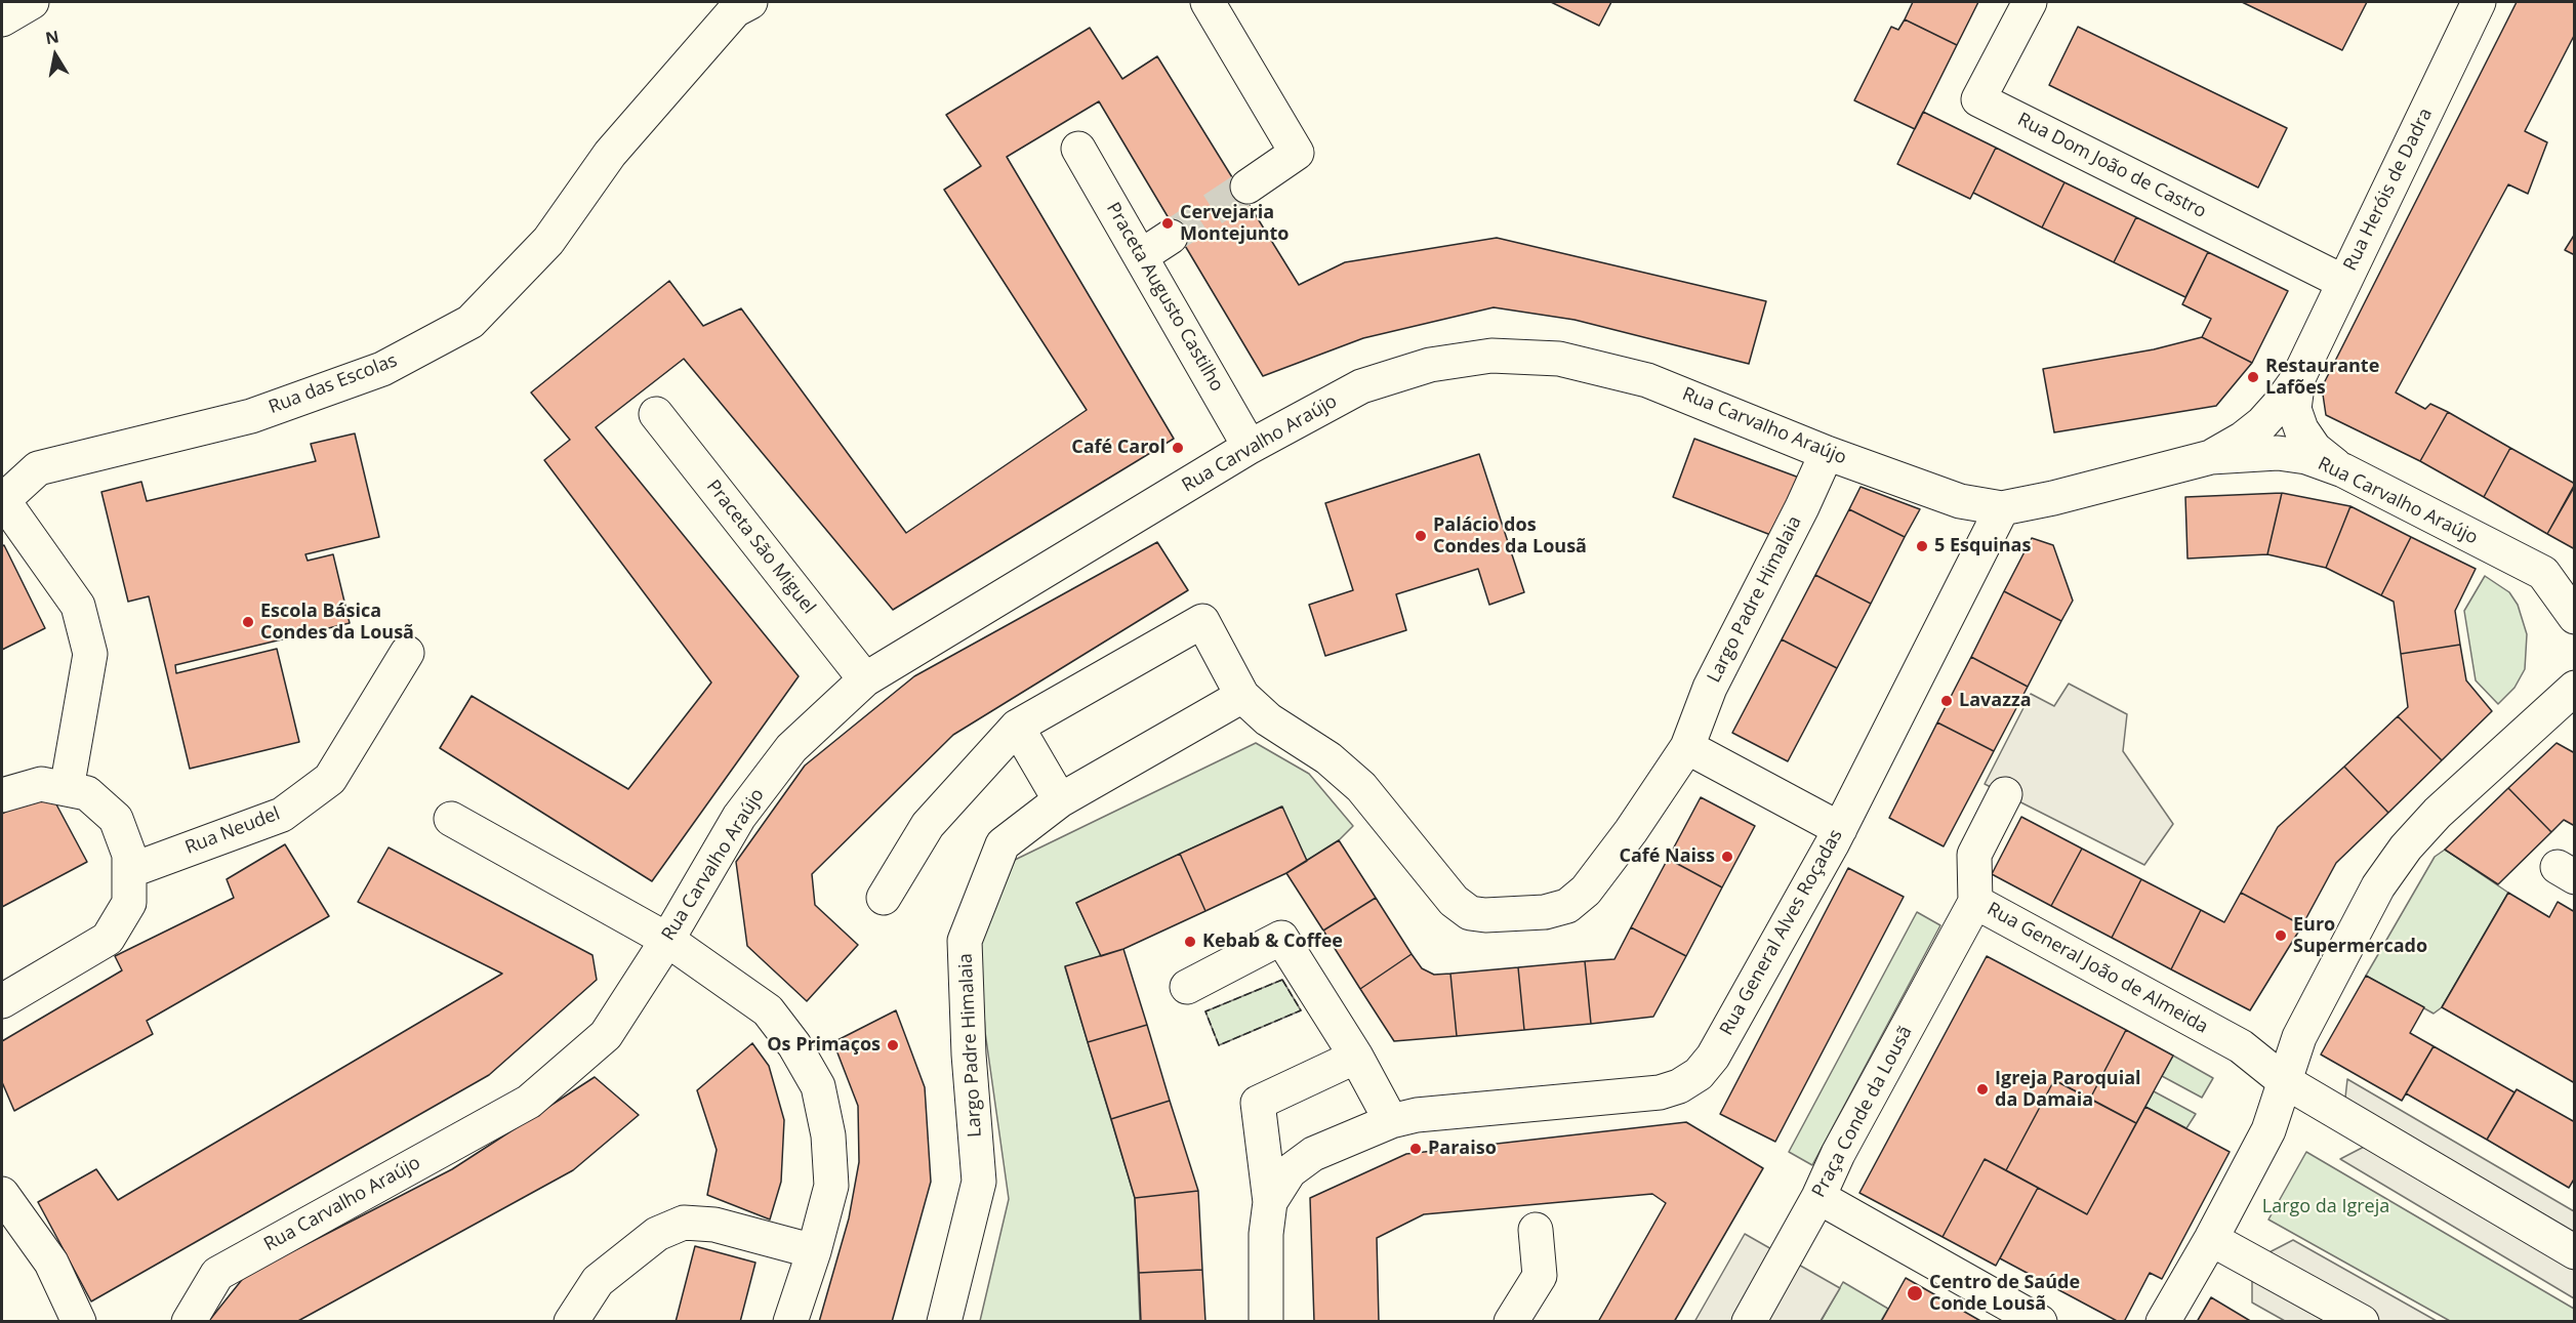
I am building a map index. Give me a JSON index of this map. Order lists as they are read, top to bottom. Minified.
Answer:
{"streets":{"street":["Rua Dom João de Castro","Rua Heróis de Dadra","Praceta Augusto Castilho","Rua das Escolas","Rua Carvalho Araújo","Praceta São Miguel","Largo Padre Himalaia","Rua Neudel","Rua General Alves Roçadas","Rua General João de Almeida","Praça Conde da Lousã"]},"crossings":[["Rua Dom João de Castro","Rua Heróis de Dadra"],["Rua Heróis de Dadra","Rua Carvalho Araújo"],["Praceta Augusto Castilho","Rua Carvalho Araújo"],["Rua Carvalho Araújo","Praceta São Miguel"],["Rua Carvalho Araújo","Largo Padre Himalaia"],["Rua Carvalho Araújo","Rua General Alves Roçadas"],["Rua General João de Almeida","Praça Conde da Lousã"]],"parks":["Largo da Igreja"],"places":["Cervejaria Montejunto","Restaurante Lafões","Café Carol","Palácio dos Condes da Lousã","5 Esquinas","Escola Básica Condes da Lousã","Lavazza","Café Naiss","Euro Supermercado","Kebab & Coffee","Os Primaços","Igreja Paroquial da Damaia","Paraiso","Centro de Saúde Conde Lousã"],"north":"top"}
